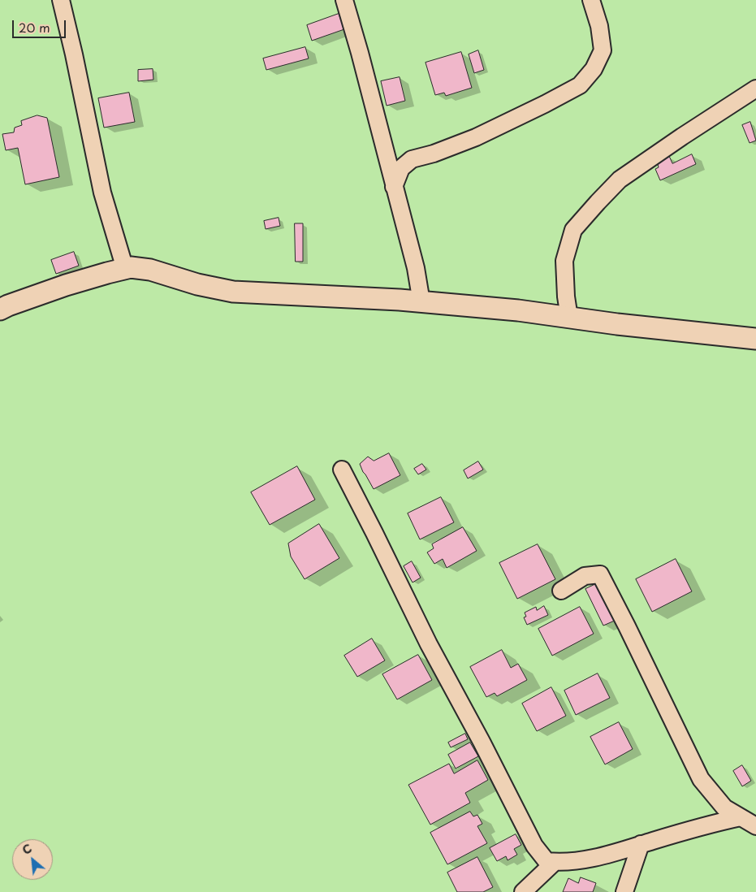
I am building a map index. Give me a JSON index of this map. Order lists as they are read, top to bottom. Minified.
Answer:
{"scale_bar":"20 m","north":"top left"}
